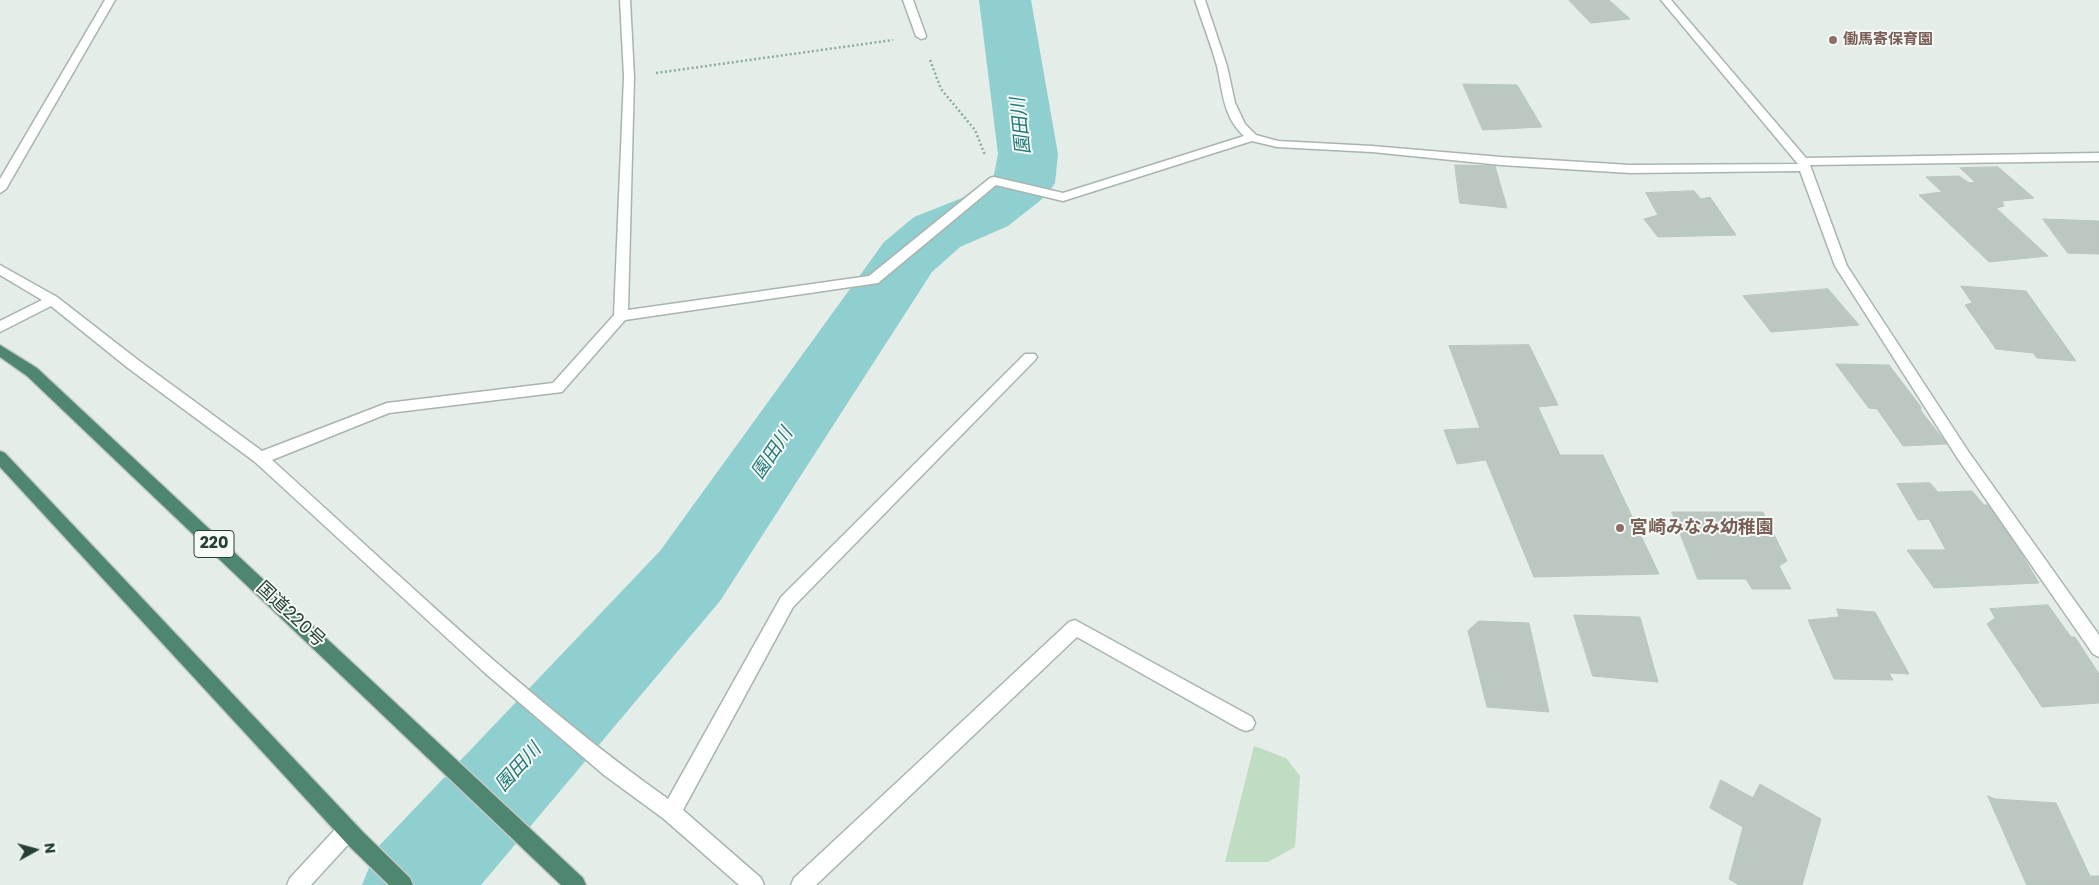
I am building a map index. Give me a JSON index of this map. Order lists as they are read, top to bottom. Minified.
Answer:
{"streets":{"highway":["220","国道220号"]},"water":["園田川"],"places":["働馬寄保育園","宮崎みなみ幼稚園"],"north":"right"}
